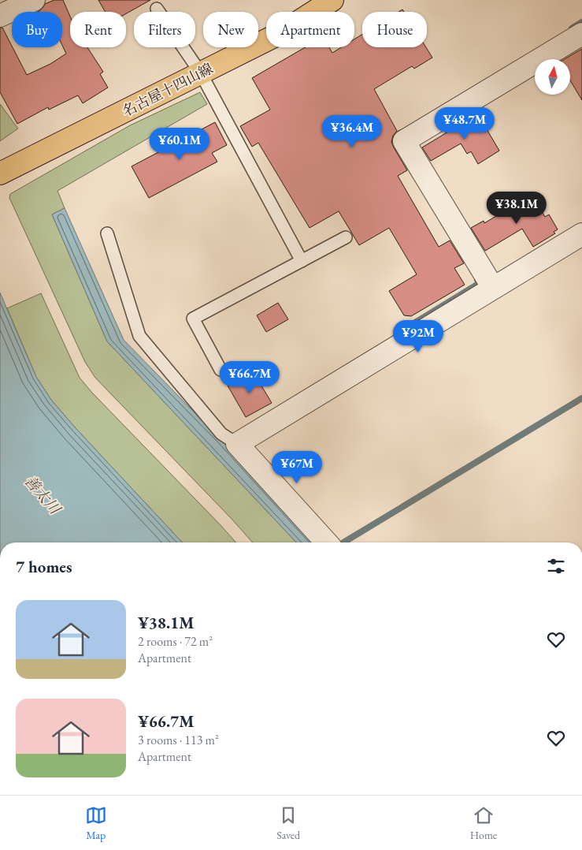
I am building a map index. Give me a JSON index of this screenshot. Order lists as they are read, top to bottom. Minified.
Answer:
{"streets":{"main road":["名古屋十四山線"]},"water":["善太川"],"north":"top","page":{"chip":["Buy","Rent","Filters","New","Apartment","House"],"price":["¥48.7M","¥36.4M","¥60.1M","¥38.1M","¥92M","¥66.7M","¥67M"],"heading":"7 homes","list":[{"name":"¥38.1M","note":"2 rooms · 72 m² · Apartment"},{"name":"¥66.7M","note":"3 rooms · 113 m² · Apartment"}],"tabs":["Map","Saved","Home"]}}
